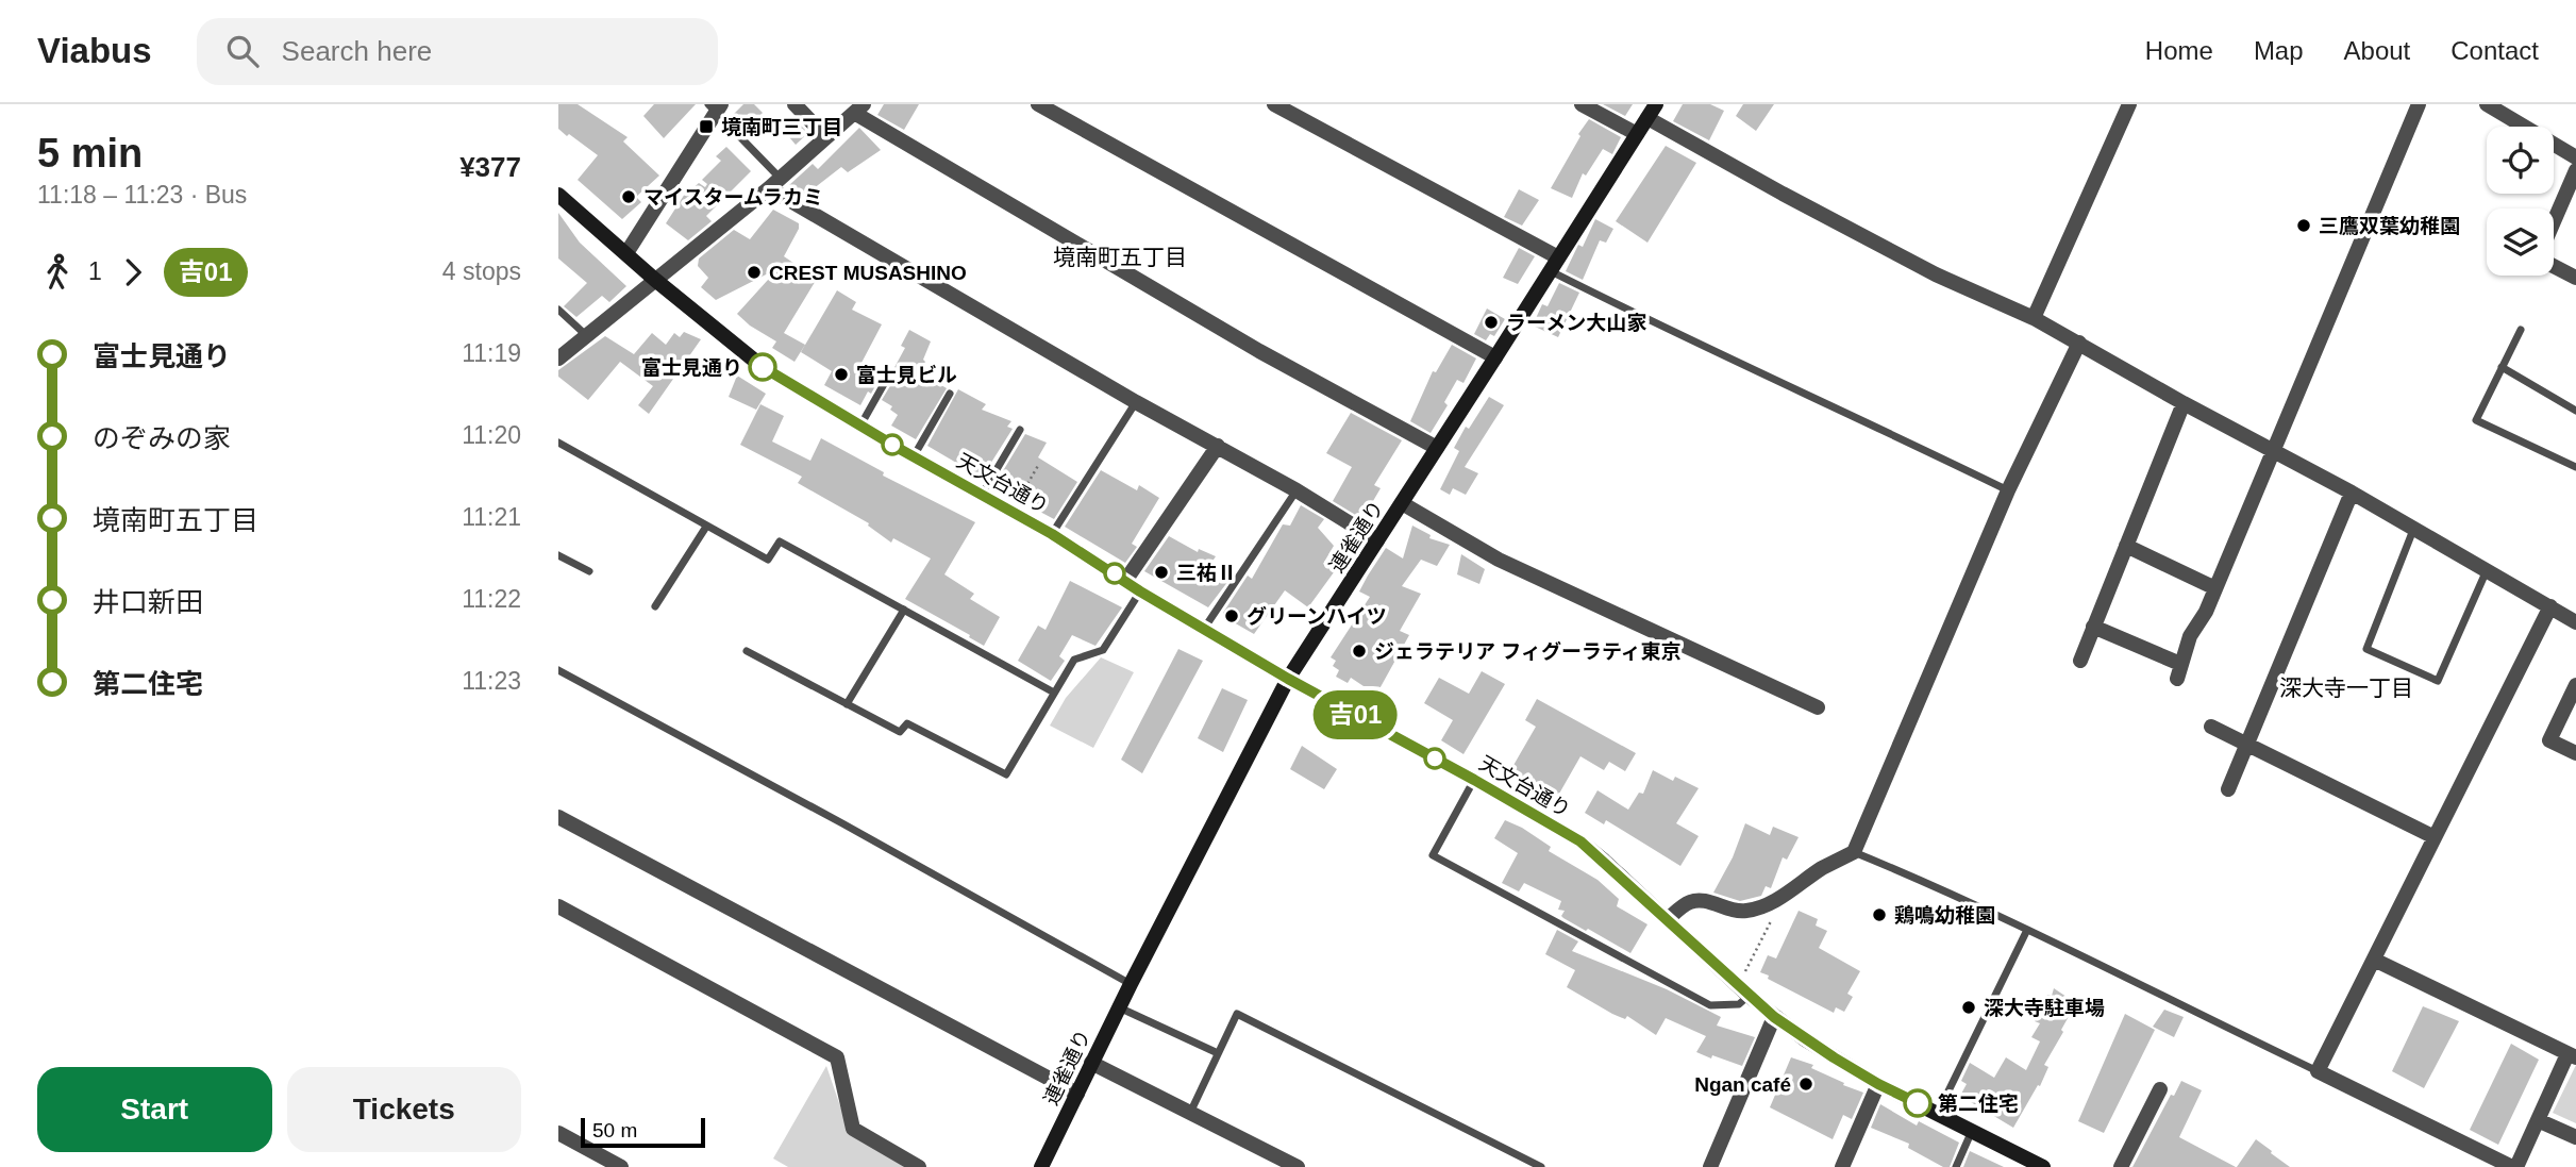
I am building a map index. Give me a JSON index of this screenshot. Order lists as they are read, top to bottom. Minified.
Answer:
{"streets":{"main road":["天文台通り","連雀通り"]},"crossings":[["天文台通り","連雀通り"]],"districts":["境南町五丁目","深大寺一丁目"],"places":{"transit":["境南町三丁目"],"other":["マイスタームラカミ","三鷹双葉幼稚園","CREST MUSASHINO","ラーメン大山家","富士見通り","富士見ビル","三祐Ⅱ","グリーンハイツ","ジェラテリア フィグーラティ東京","鶏鳴幼稚園","深大寺駐車場","Ngan café","第二住宅"]},"lines":["bus line 吉01"],"scale_bar":"50 m","page":{"header":"Viabus","search":"Search here","nav":["Home","Map","About","Contact"],"heading":["5 min","11:18 – 11:23 · Bus","¥377"],"on_map":"吉01","legs":["1","吉01","4 stops"],"list":[{"name":"富士見通り","value":"11:19"},{"name":"のぞみの家","value":"11:20"},{"name":"境南町五丁目","value":"11:21"},{"name":"井口新田","value":"11:22"},{"name":"第二住宅","value":"11:23"}],"buttons":["Start","Tickets"],"scale":"50 m"}}
